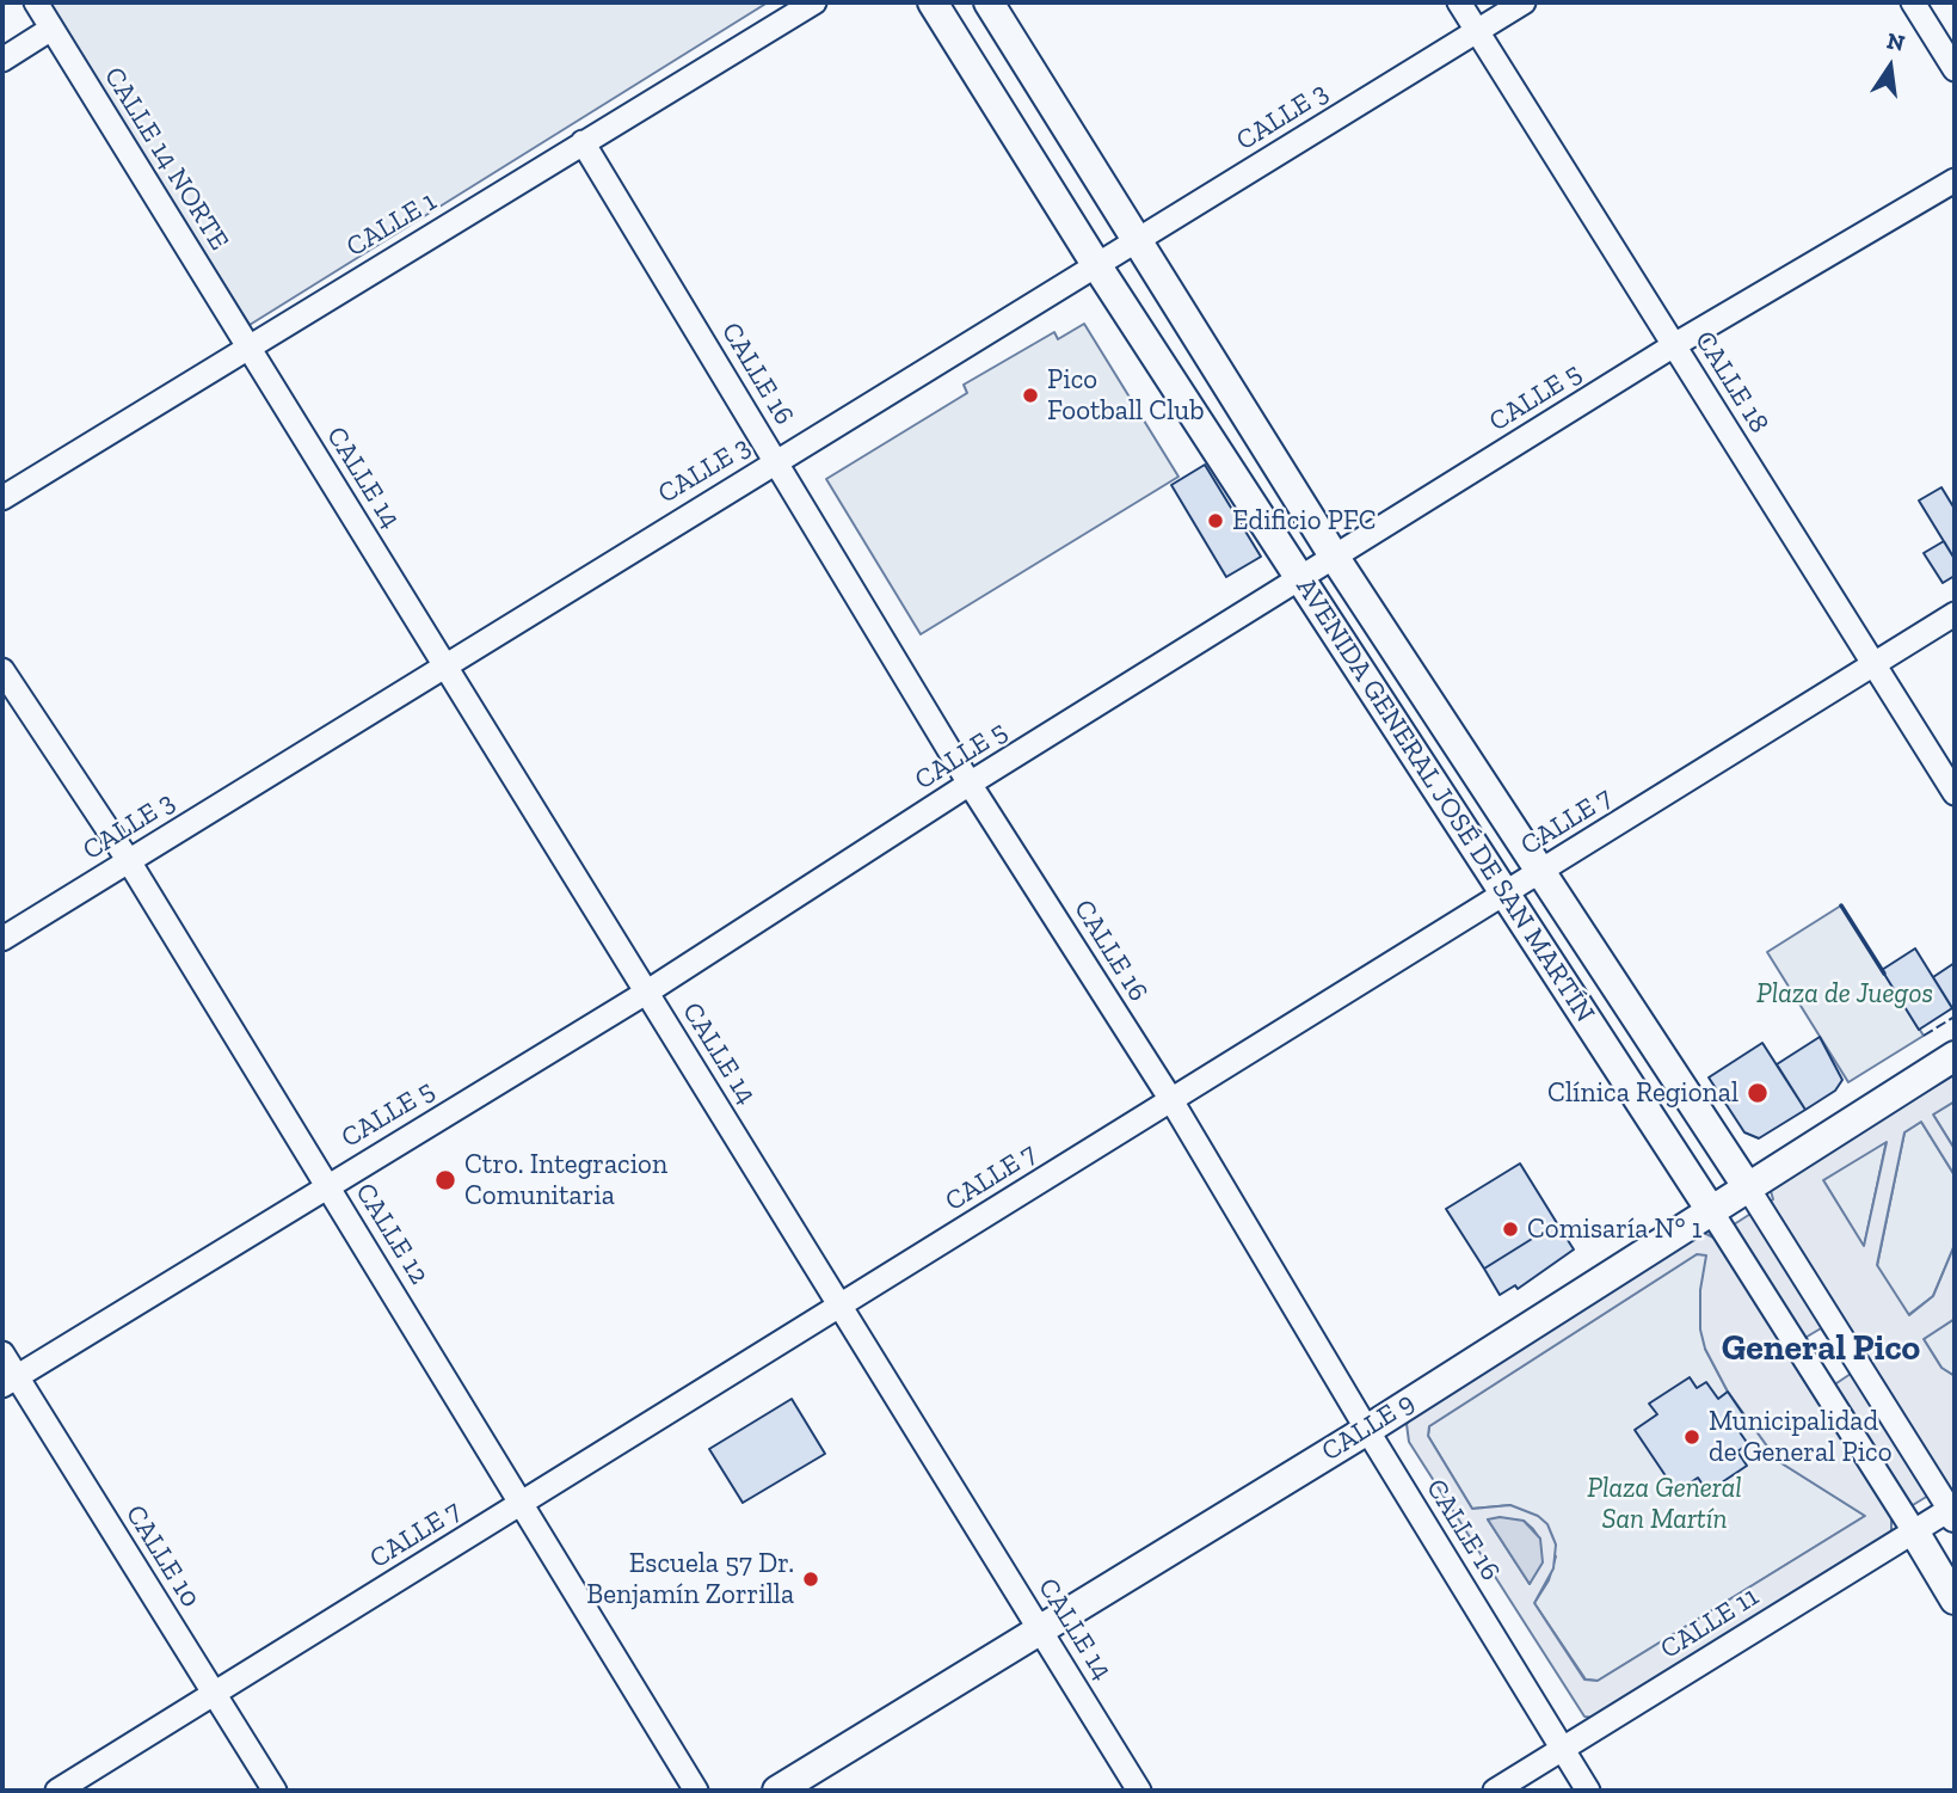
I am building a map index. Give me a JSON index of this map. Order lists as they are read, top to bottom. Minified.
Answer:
{"streets":{"main road":["AVENIDA GENERAL JOSÉ DE SAN MARTÍN","CALLE 9"],"street":["CALLE 3","CALLE 14 NORTE","CALLE 1","CALLE 16","CALLE 18","CALLE 5","CALLE 14","CALLE 7","CALLE 12","CALLE 10","CALLE 11"]},"crossings":[["CALLE 3","CALLE 16"],["CALLE 3","CALLE 18"],["CALLE 3","CALLE 14"],["CALLE 3","AVENIDA GENERAL JOSÉ DE SAN MARTÍN"],["CALLE 3","CALLE 12"],["CALLE 14 NORTE","CALLE 1"],["CALLE 14 NORTE","CALLE 14"],["CALLE 1","CALLE 16"],["CALLE 1","CALLE 14"],["CALLE 16","CALLE 5"],["CALLE 16","CALLE 7"],["CALLE 16","CALLE 9"],["CALLE 16","CALLE 11"],["CALLE 18","CALLE 5"],["CALLE 18","CALLE 7"],["CALLE 5","CALLE 14"],["CALLE 5","AVENIDA GENERAL JOSÉ DE SAN MARTÍN"],["CALLE 5","CALLE 12"],["CALLE 5","CALLE 10"],["CALLE 14","CALLE 7"],["CALLE 14","CALLE 9"],["AVENIDA GENERAL JOSÉ DE SAN MARTÍN","CALLE 7"],["AVENIDA GENERAL JOSÉ DE SAN MARTÍN","CALLE 9"],["AVENIDA GENERAL JOSÉ DE SAN MARTÍN","CALLE 11"],["CALLE 7","CALLE 12"],["CALLE 7","CALLE 10"]],"districts":["General Pico"],"parks":["Plaza de Juegos","Plaza General San Martín"],"places":["Pico Football Club","Edificio PFC","Clínica Regional","Ctro. Integracion Comunitaria","Comisaría N° 1","Municipalidad de General Pico","Escuela 57 Dr. Benjamín Zorrilla"],"north":"top"}
